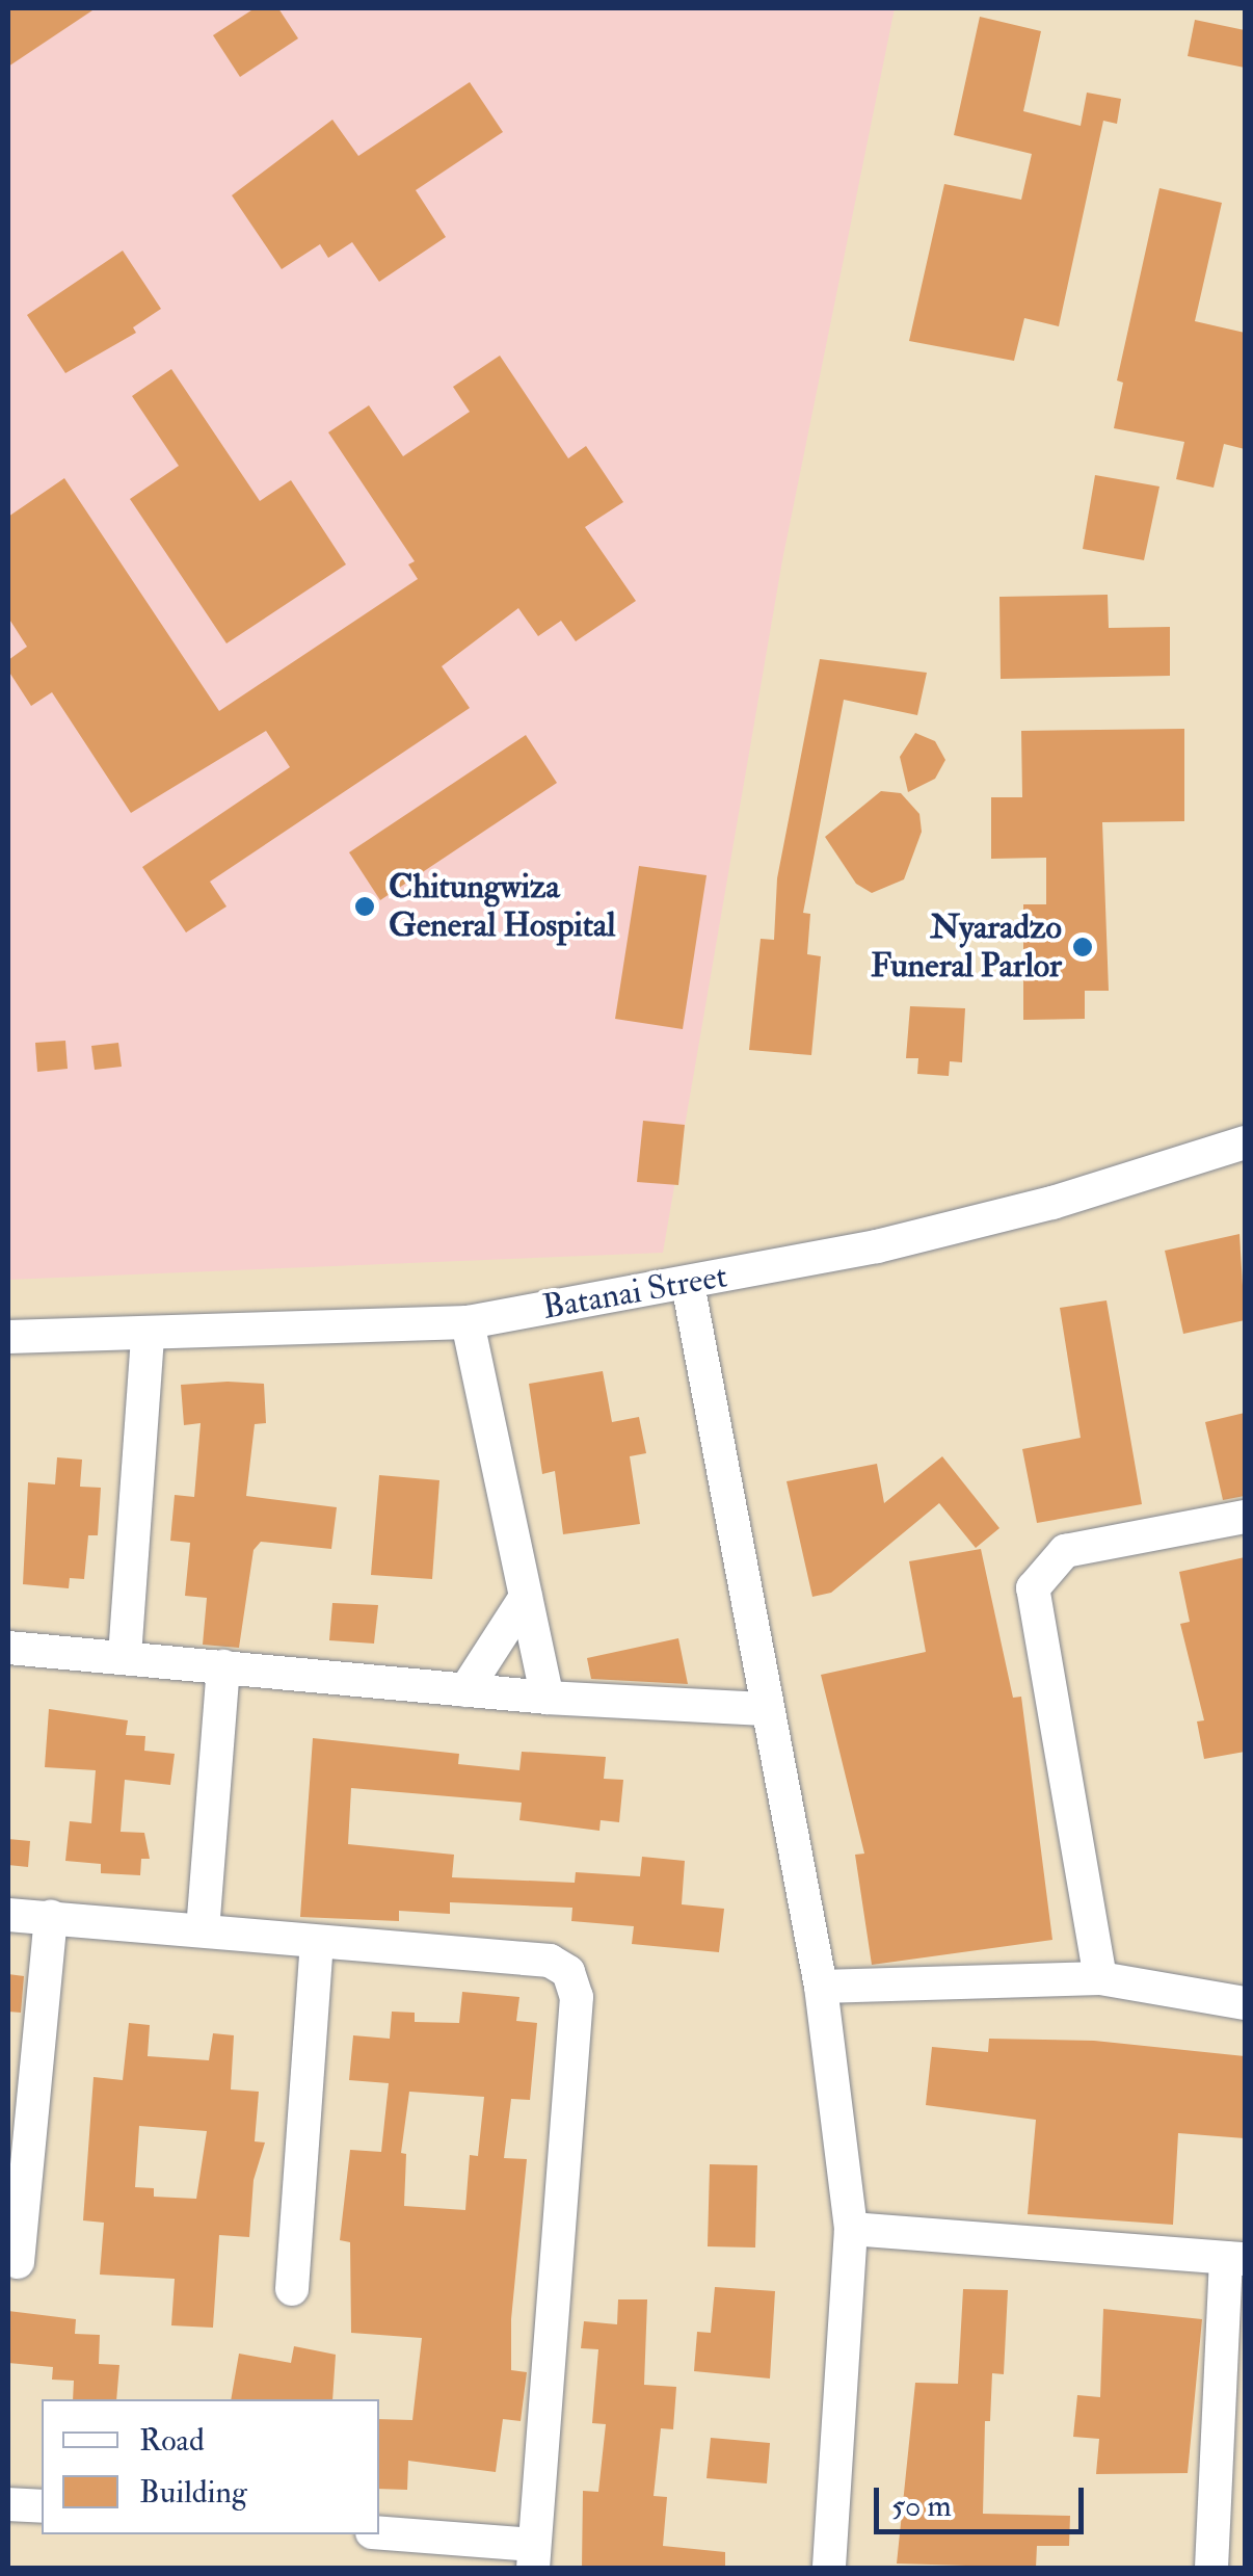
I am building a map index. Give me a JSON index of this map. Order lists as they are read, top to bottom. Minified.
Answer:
{"streets":{"street":["Batanai Street"]},"places":["Chitungwiza General Hospital","Nyaradzo Funeral Parlor"],"legend":["Road","Building"],"scale_bar":"50 m"}
